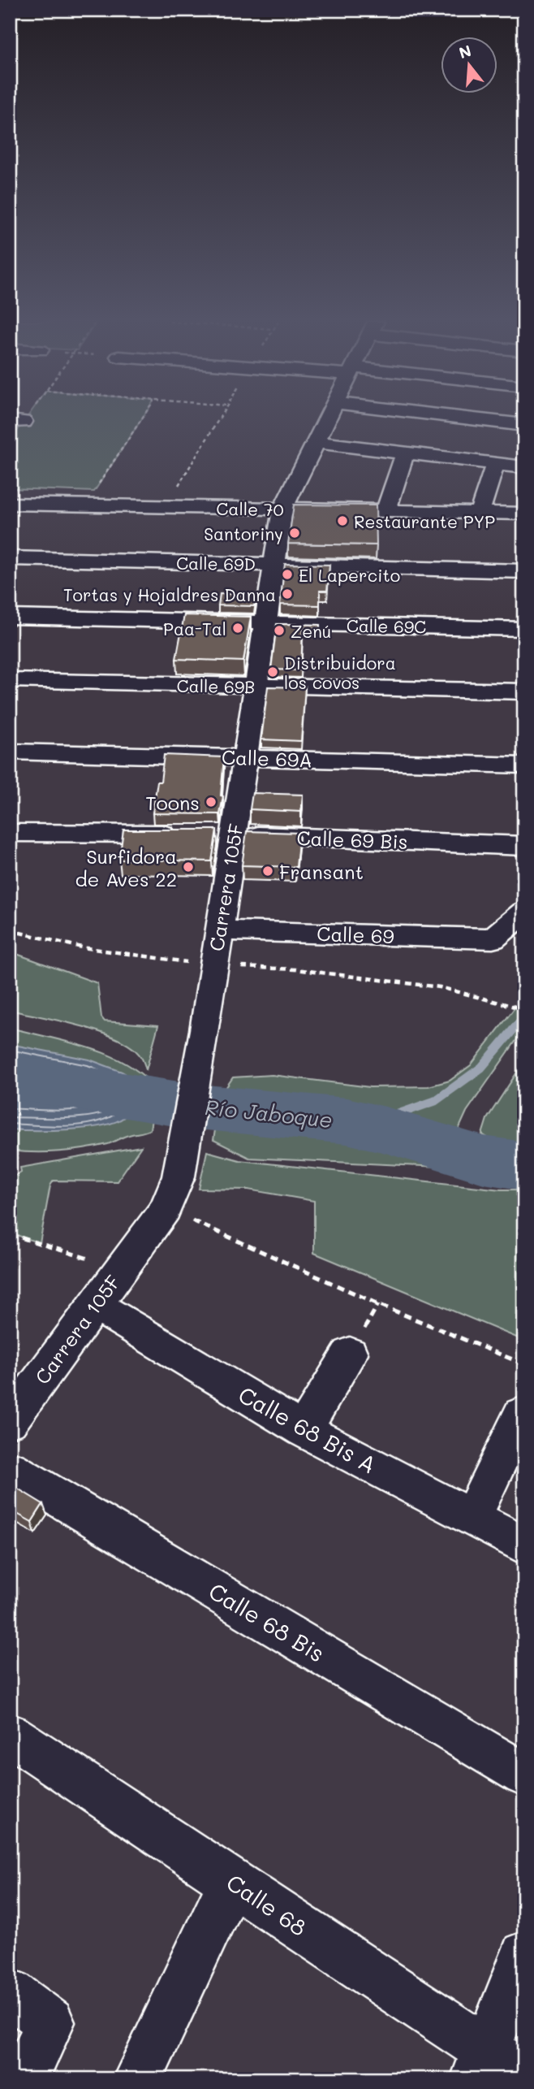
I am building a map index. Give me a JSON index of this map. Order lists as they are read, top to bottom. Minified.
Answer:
{"streets":{"street":["Calle 70","Calle 69D","Calle 69C","Calle 69B","Calle 69A","Calle 69 Bis","Carrera 105F","Calle 69","Calle 68 Bis A","Calle 68 Bis","Calle 68"]},"crossings":[["Calle 70","Carrera 105F"],["Calle 69D","Carrera 105F"],["Calle 69C","Carrera 105F"],["Calle 69B","Carrera 105F"],["Calle 69A","Carrera 105F"],["Calle 69 Bis","Carrera 105F"],["Carrera 105F","Calle 69"],["Carrera 105F","Calle 68 Bis A"]],"water":["Río Jaboque"],"places":["Restaurante PYP","Santoriny","El Lapercito","Tortas y Hojaldres Danna","Paa-Tal","Zenú","Distribuidora los covos","Toons","Surfidora de Aves 22","Fransant"],"north":"top"}
